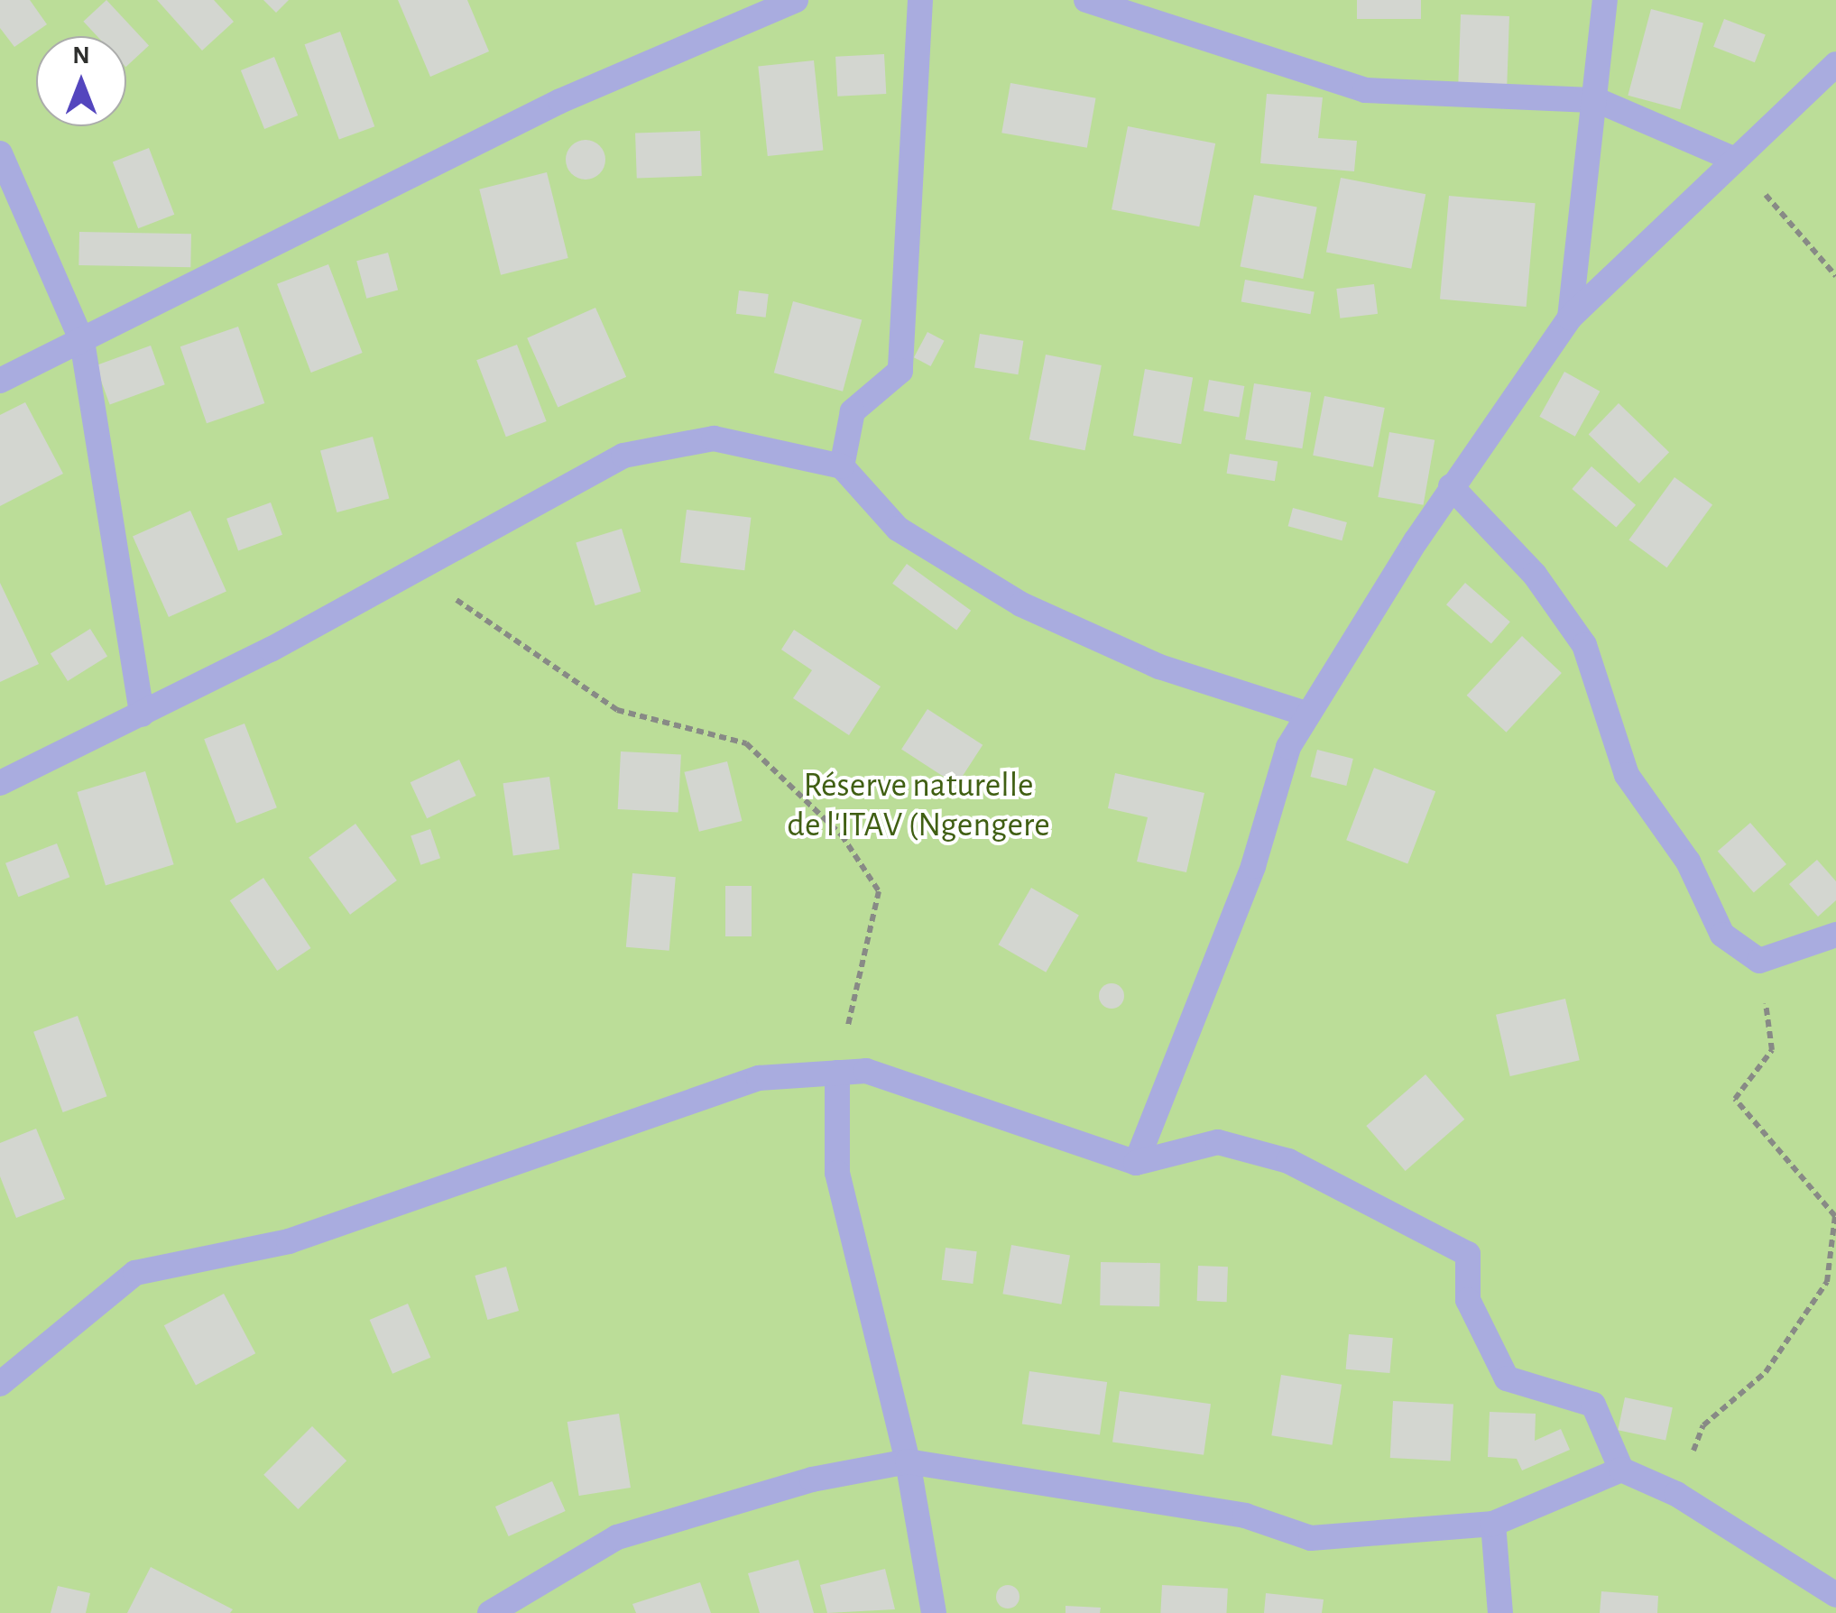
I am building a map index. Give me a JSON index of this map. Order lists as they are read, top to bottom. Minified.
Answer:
{"parks":["Réserve naturelle de l'ITAV (Ngengere"],"north":"top"}
